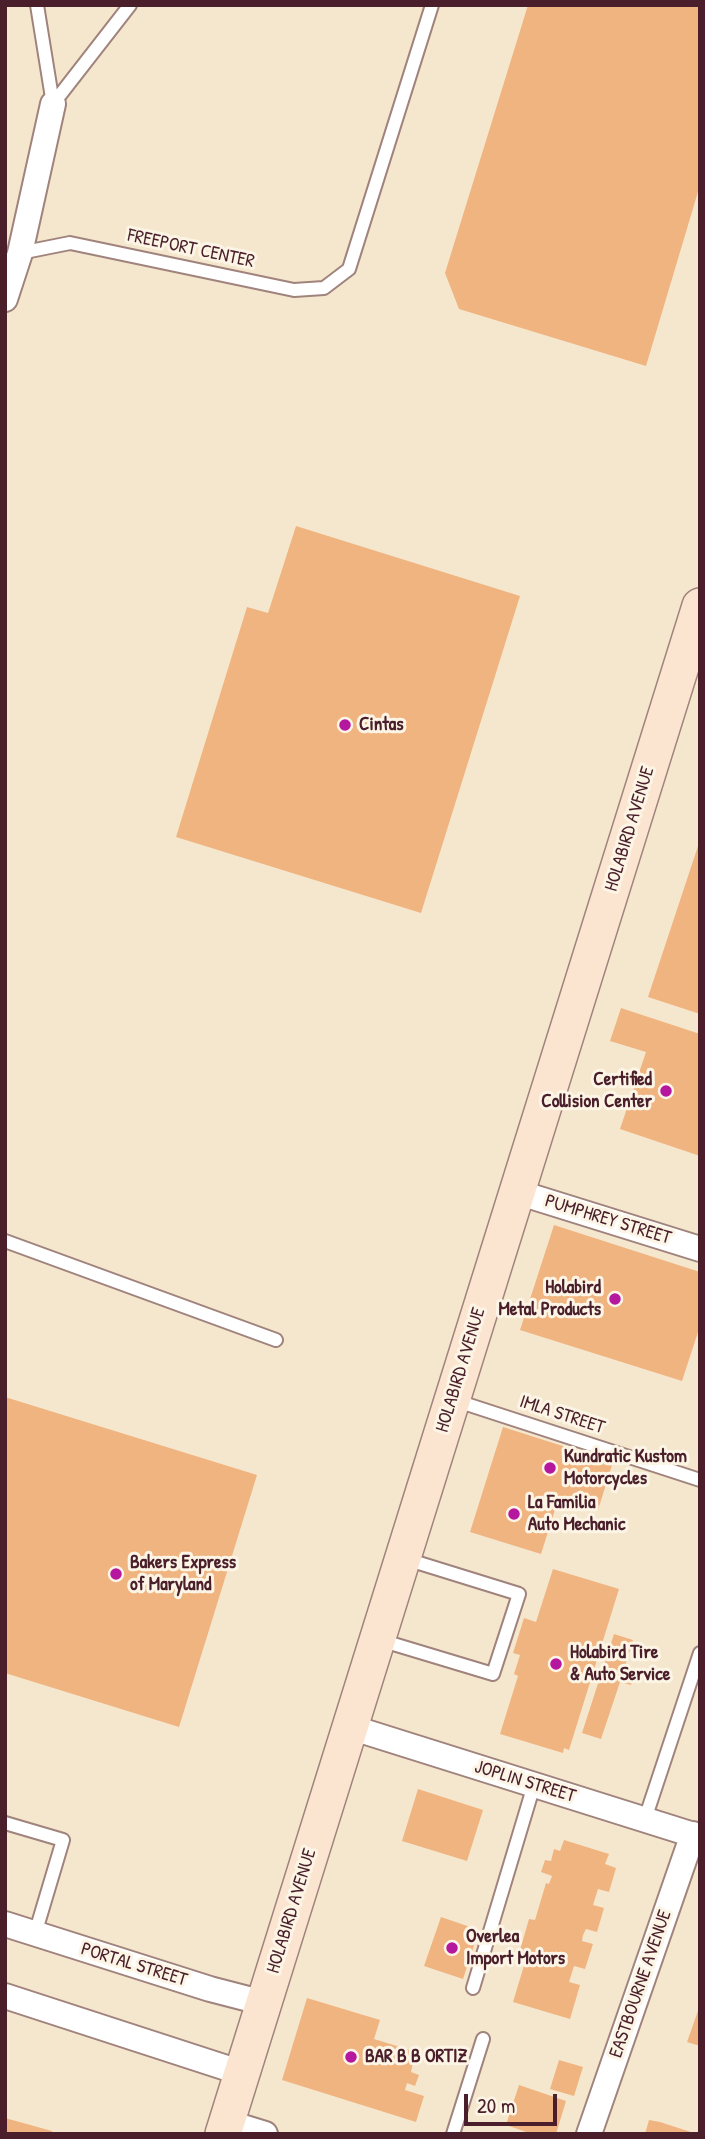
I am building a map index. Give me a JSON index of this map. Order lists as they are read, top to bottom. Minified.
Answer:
{"streets":{"main road":["HOLABIRD AVENUE"],"street":["PUMPHREY STREET","JOPLIN STREET","PORTAL STREET","EASTBOURNE AVENUE"],"lane":["FREEPORT CENTER","IMLA STREET"]},"crossings":[["HOLABIRD AVENUE","PUMPHREY STREET"],["HOLABIRD AVENUE","IMLA STREET"],["HOLABIRD AVENUE","JOPLIN STREET"],["HOLABIRD AVENUE","PORTAL STREET"],["JOPLIN STREET","EASTBOURNE AVENUE"]],"places":["Cintas","Certified Collision Center","Holabird Metal Products","Kundratic Kustom Motorcycles","La Familia Auto Mechanic","Bakers Express of Maryland","Holabird Tire & Auto Service","Overlea Import Motors","BAR B B ORTIZ"],"scale_bar":"20 m"}
